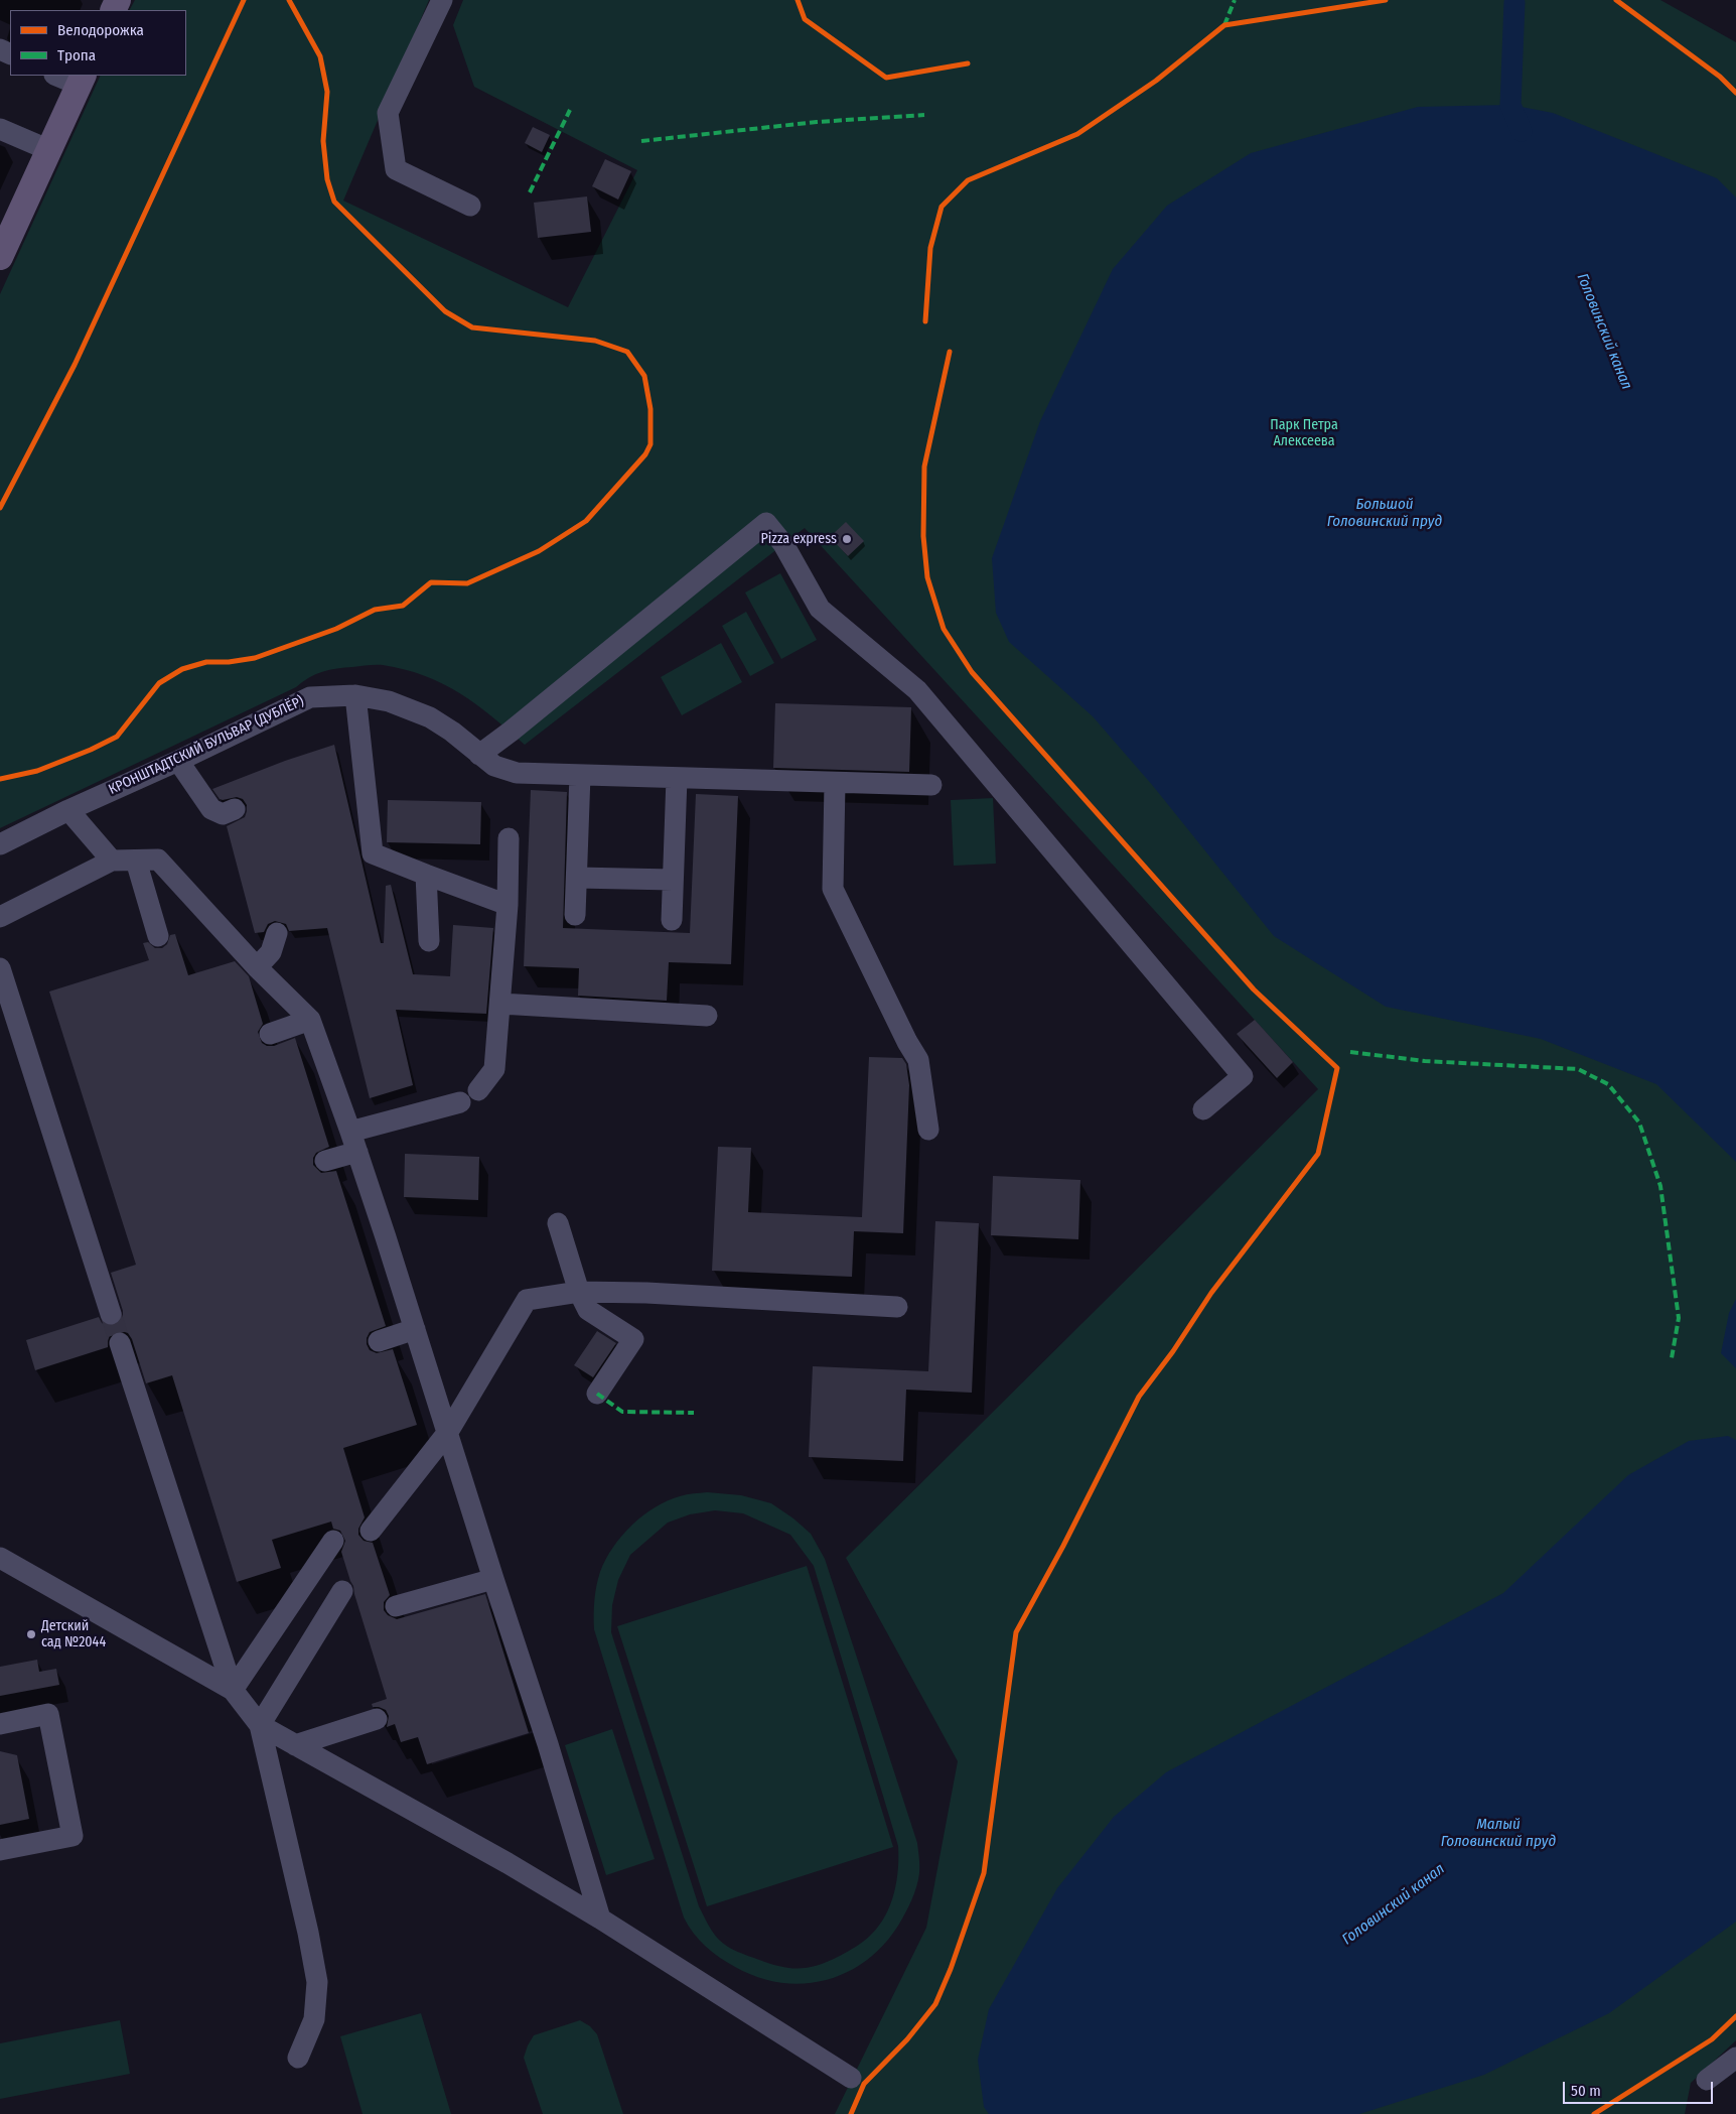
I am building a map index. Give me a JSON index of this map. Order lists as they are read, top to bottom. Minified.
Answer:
{"streets":{"lane":["КРОНШТАДТСКИЙ БУЛЬВАР (ДУБЛЁР)"]},"water":["Головинский канал","Большой Головинский пруд","Малый Головинский пруд"],"parks":["Парк Петра Алексеева"],"places":["Pizza express","Детский сад №2044"],"legend":["Велодорожка","Тропа"],"scale_bar":"50 m"}
